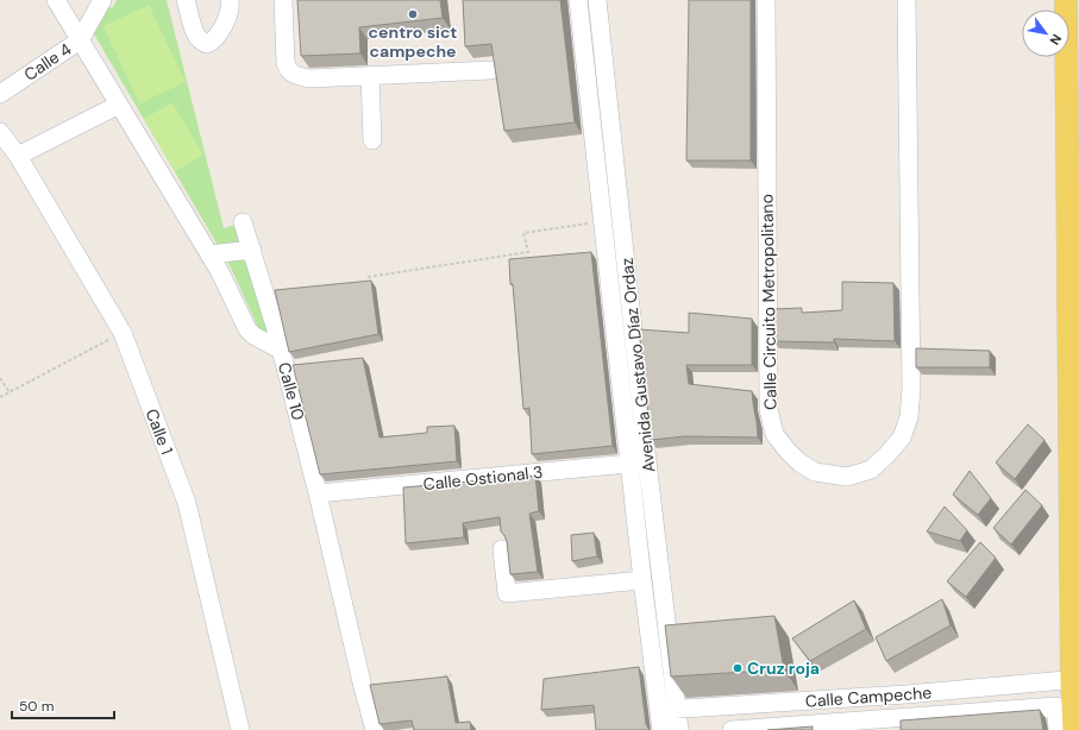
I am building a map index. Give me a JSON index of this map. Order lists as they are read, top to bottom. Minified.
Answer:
{"streets":{"street":["Calle 4","Calle Circuito Metropolitano","Avenida Gustavo Díaz Ordaz","Calle 10","Calle 1","Calle Ostional 3","Calle Campeche"]},"crossings":[["Calle 4","Calle 10"],["Avenida Gustavo Díaz Ordaz","Calle Ostional 3"],["Avenida Gustavo Díaz Ordaz","Calle Campeche"],["Calle 10","Calle Ostional 3"]],"places":["centro sict campeche","Cruz roja"],"scale_bar":"50 m","north":"bottom right"}
